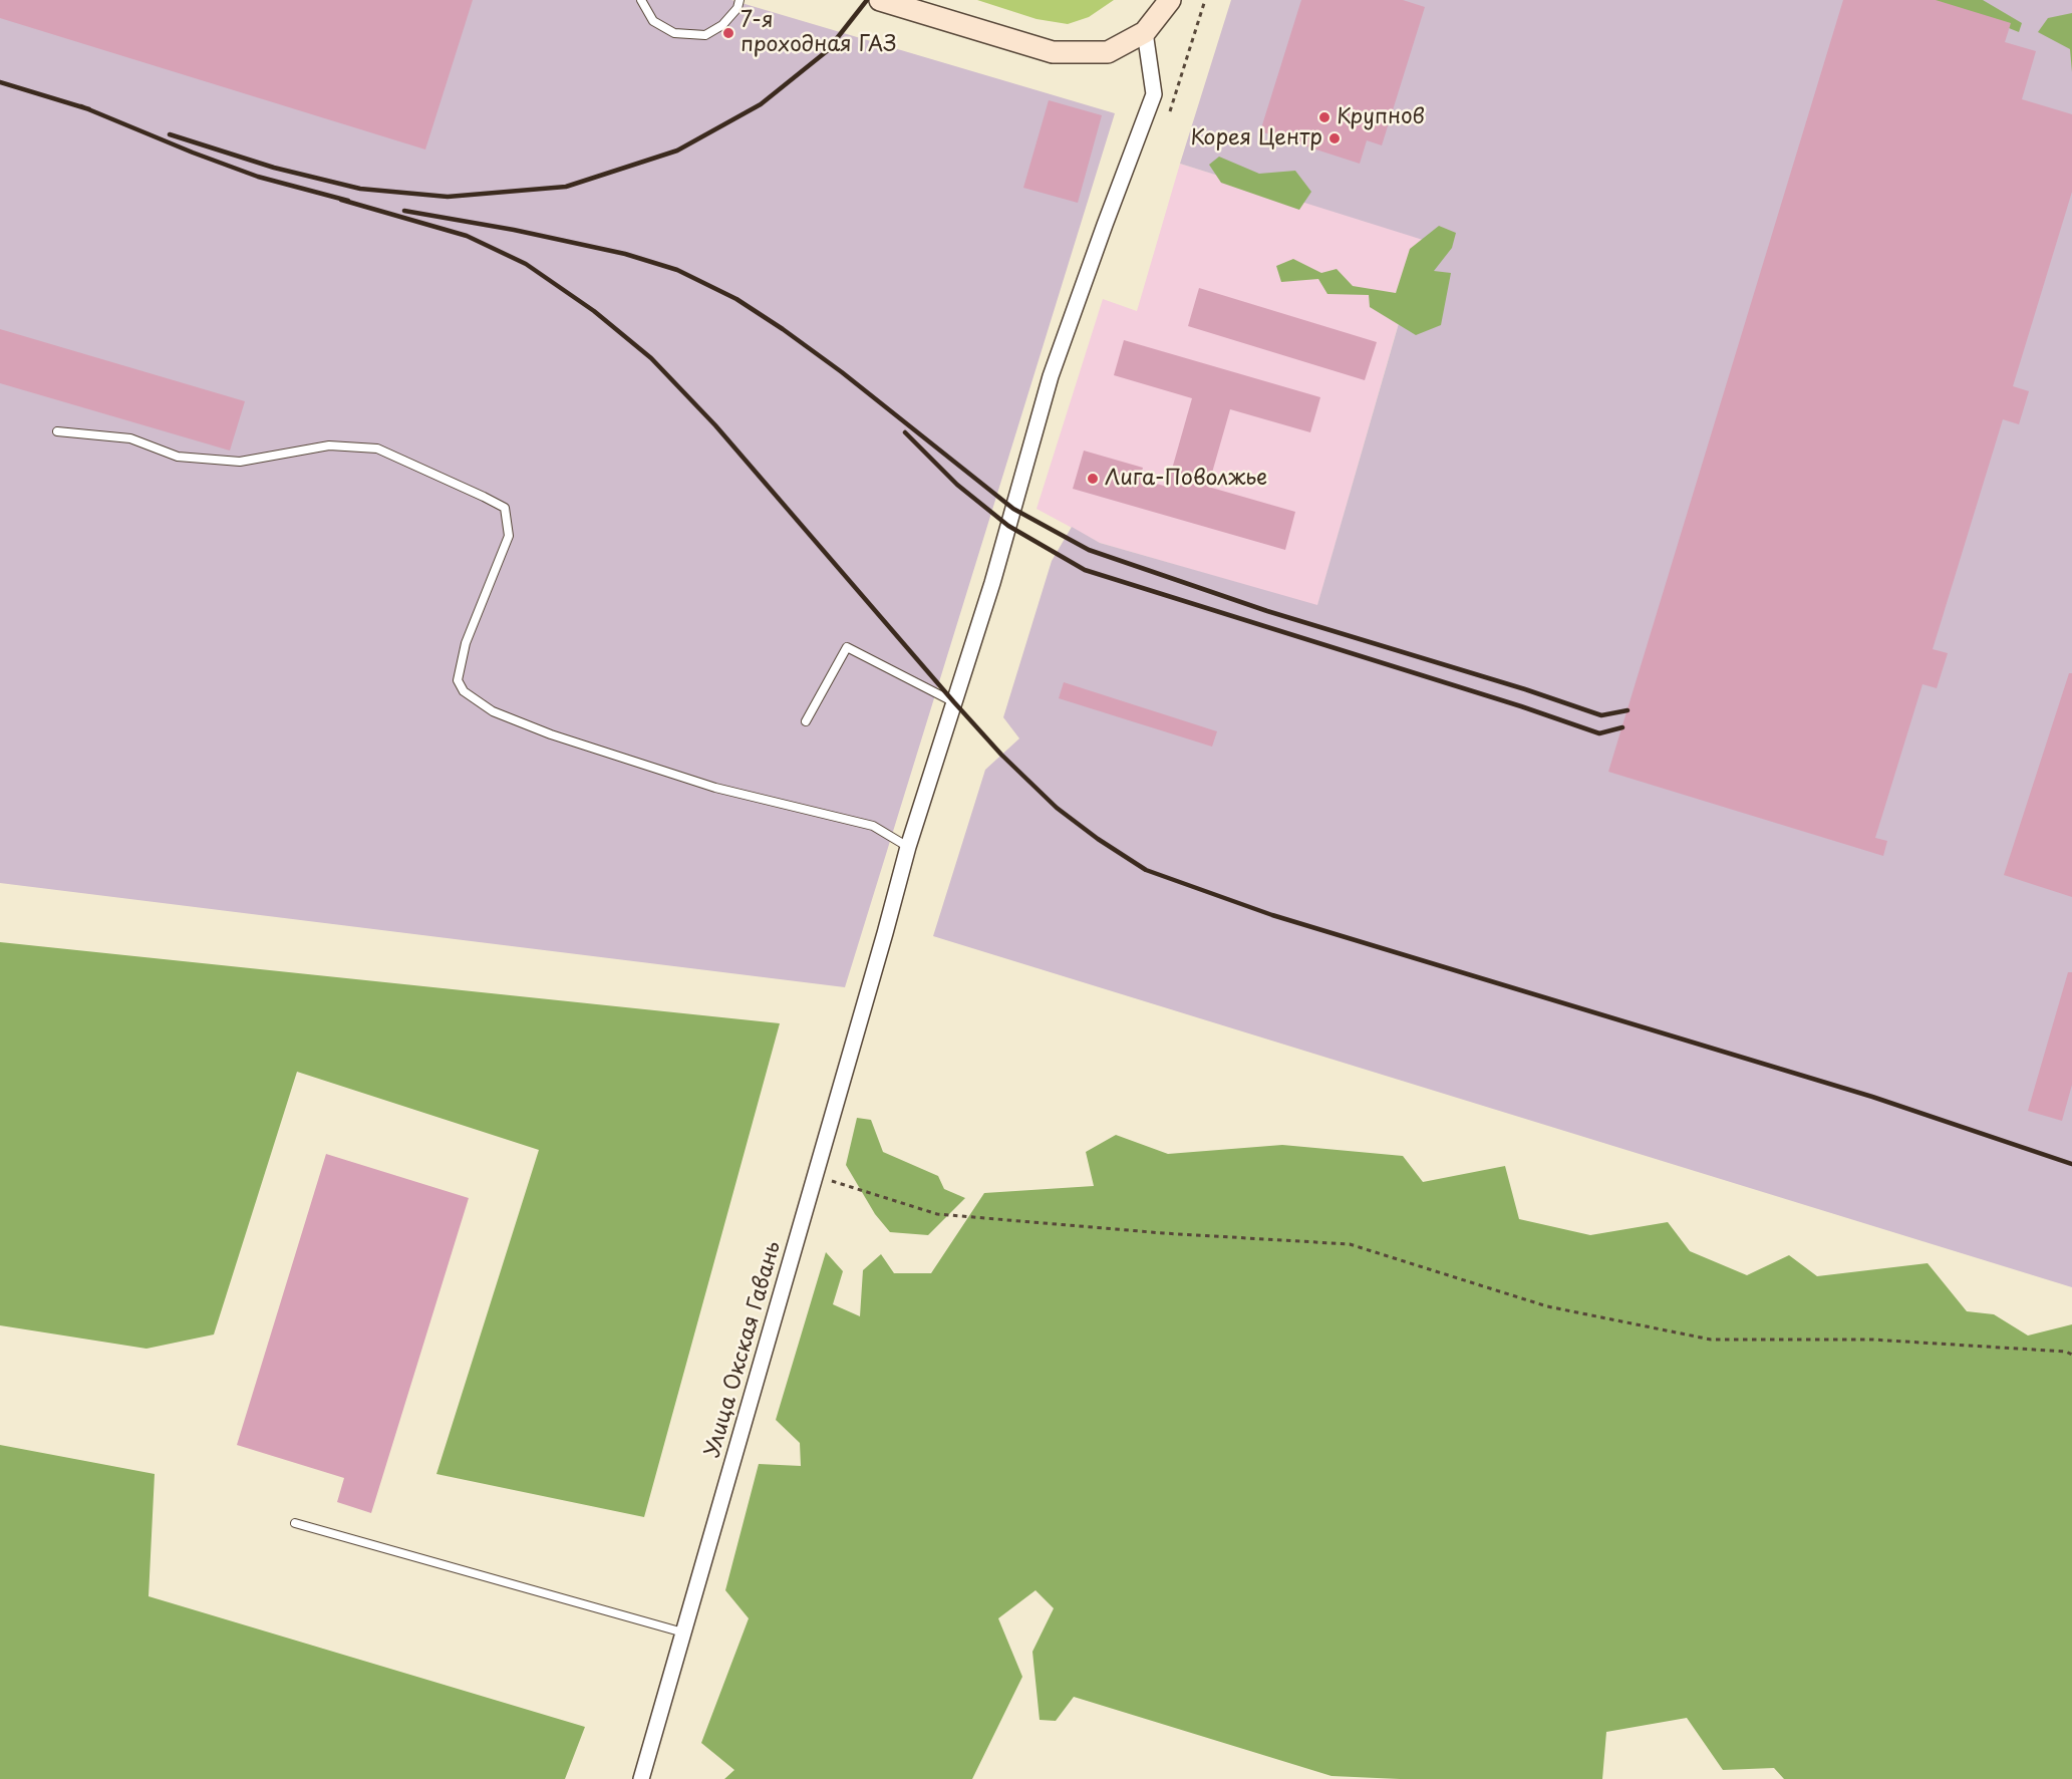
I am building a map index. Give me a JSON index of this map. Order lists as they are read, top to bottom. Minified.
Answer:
{"streets":{"street":["Улица Окская Гавань"]},"places":["7-я проходная ГАЗ","Крупнов","Корея Центр","Лига-Поволжье"]}
